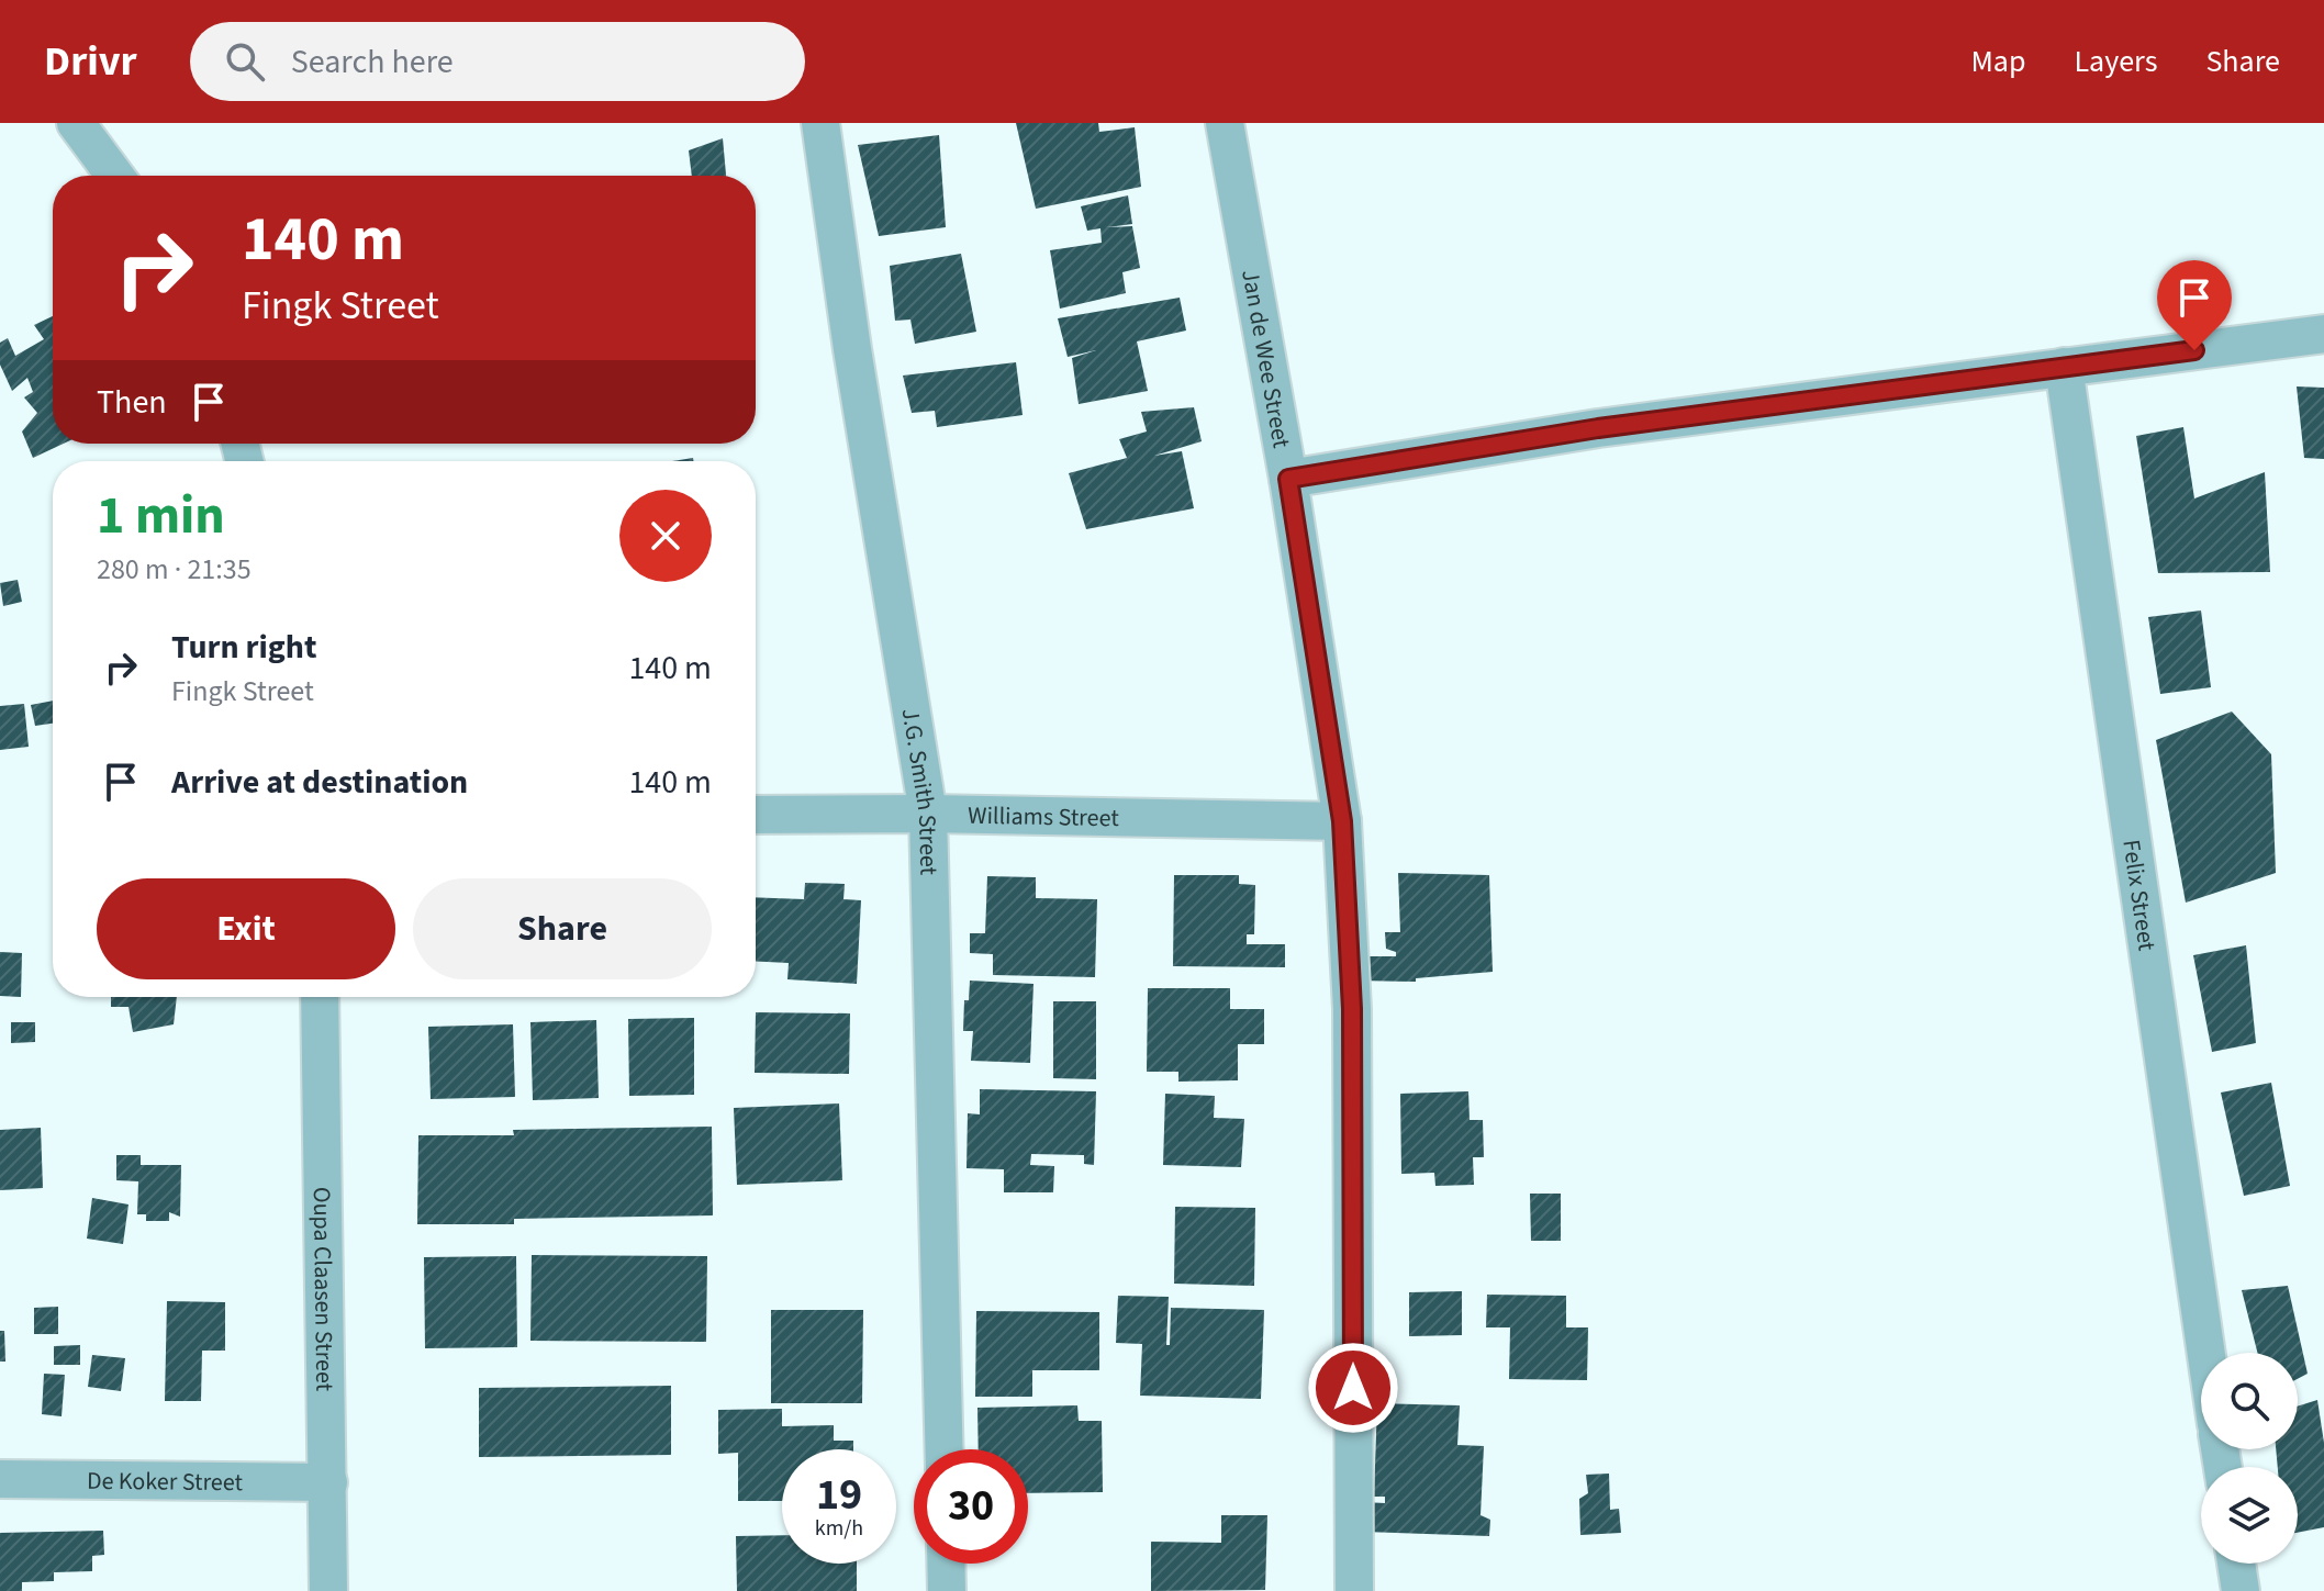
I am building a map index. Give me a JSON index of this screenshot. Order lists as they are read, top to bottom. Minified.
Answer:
{"streets":{"street":["Jan de Wee Street","J.G. Smith Street","Williams Street","Felix Street","Oupa Claasen Street","De Koker Street"]},"crossings":[["Jan de Wee Street","Williams Street"],["J.G. Smith Street","Williams Street"],["Oupa Claasen Street","De Koker Street"]],"page":{"header":"Drivr","search":"Search here","nav":["Map","Layers","Share"],"turn":["140 m","Fingk Street"],"then":"Then","heading":["1 min","280 m · 21:35"],"list":[{"name":"Turn right","note":"Fingk Street","value":"140 m"},{"name":"Arrive at destination","value":"140 m"}],"buttons":["Exit","Share"],"speed":"19 km/h","limit":"30"}}
